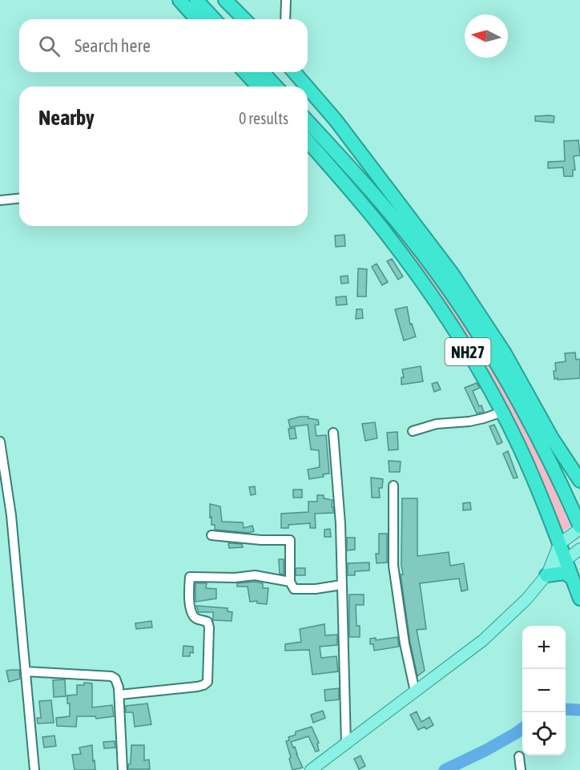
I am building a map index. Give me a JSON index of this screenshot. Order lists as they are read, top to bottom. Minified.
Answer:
{"streets":{"highway":["NH27"]},"north":"left","page":{"search":"Search here","heading":["Nearby","0 results"],"map_buttons":["+","−"]}}
